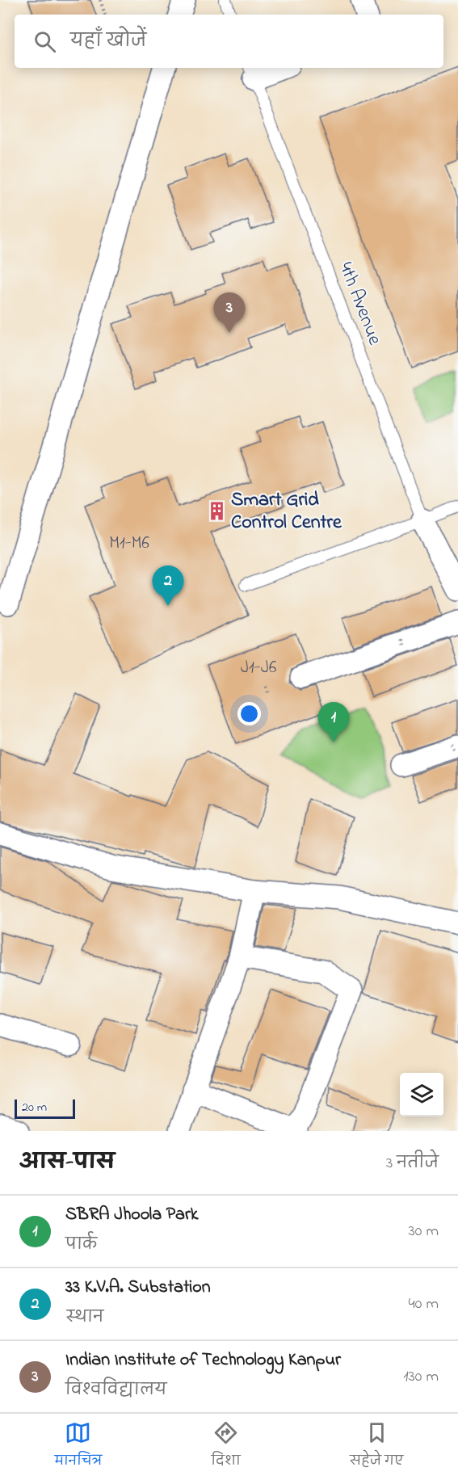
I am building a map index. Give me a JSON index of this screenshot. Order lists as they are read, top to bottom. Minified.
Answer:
{"streets":{"lane":["4th Avenue"]},"places":{"building":["Smart Grid Control Centre"]},"house_numbers":["M1-M6","J1-J6"],"scale_bar":"20 m","page":{"search":"यहाँ खोजें","pins":["3","2","1"],"scale":"20 m","heading":["आस-पास","3 नतीजे"],"list":[{"mark":"1","name":"SBRA Jhoola Park","note":"पार्क","value":"30 m"},{"mark":"2","name":"33 K.V.A. Substation","note":"स्थान","value":"40 m"},{"mark":"3","name":"Indian Institute of Technology Kanpur","note":"विश्वविद्यालय","value":"130 m"}],"nav":["मानचित्र","दिशा","सहेजे गए"]}}
